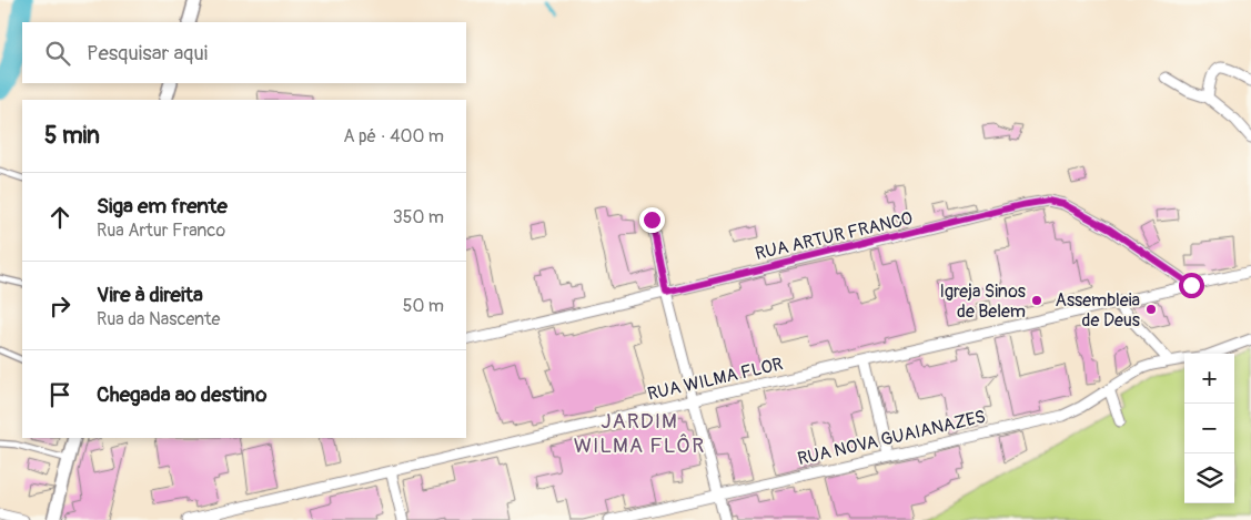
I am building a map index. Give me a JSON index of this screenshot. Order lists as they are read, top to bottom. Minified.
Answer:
{"streets":{"street":["RUA ARTUR FRANCO","RUA WILMA FLOR","RUA NOVA GUAIANAZES"]},"crossings":[["RUA ARTUR FRANCO","RUA WILMA FLOR"]],"districts":["JARDIM WILMA FLÔR"],"places":["Igreja Sinos de Belem","Assembleia de Deus"],"page":{"search":"Pesquisar aqui","heading":["5 min","A pé · 400 m"],"list":[["Siga em frente","Rua Artur Franco","350 m"],["Vire à direita","Rua da Nascente","50 m"],"Chegada ao destino"],"map_buttons":["+","−"]}}
